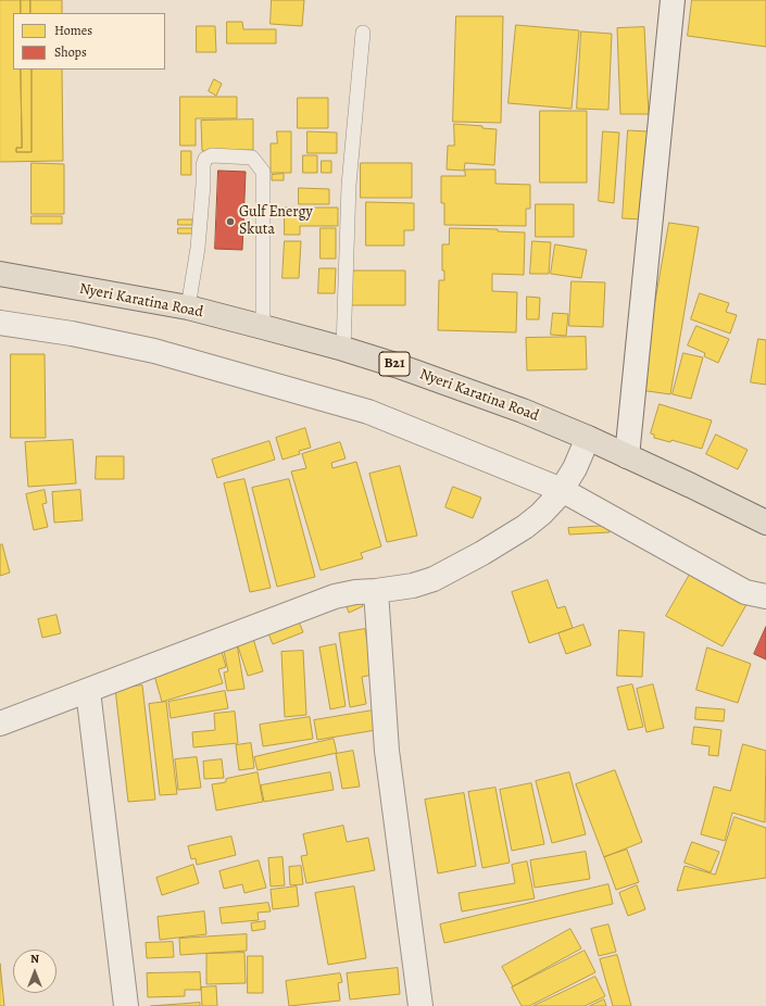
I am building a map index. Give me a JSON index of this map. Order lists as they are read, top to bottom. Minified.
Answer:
{"streets":{"highway":["Nyeri Karatina Road","B21"]},"places":["Gulf Energy Skuta"],"legend":["Homes","Shops"],"north":"top"}
